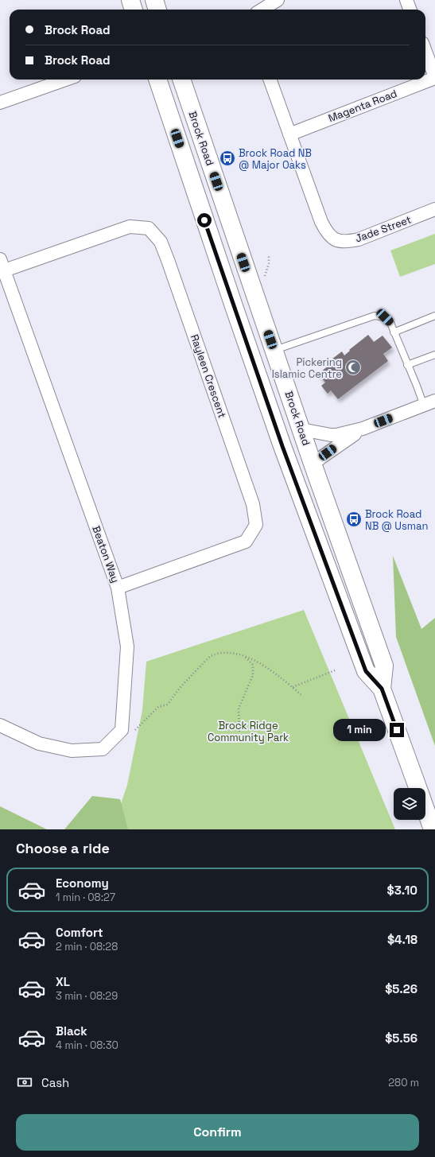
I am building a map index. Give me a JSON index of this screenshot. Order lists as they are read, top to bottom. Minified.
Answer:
{"streets":{"main road":["Brock Road"],"street":["Magenta Road","Jade Street","Rayleen Crescent","Beaton Way"]},"crossings":[["Magenta Road","Jade Street"],["Rayleen Crescent","Beaton Way"]],"parks":["Brock Ridge Community Park"],"places":{"bus stop":["Brock Road NB @ Major Oaks","Brock Road NB @ Usman"],"mosque":["Pickering Islamic Centre"]},"page":{"banner":["Brock Road","Brock Road"],"bubble":"1 min","heading":"Choose a ride","list":[{"name":"Economy","note":"1 min · 08:27","value":"$3.10"},{"name":"Comfort","note":"2 min · 08:28","value":"$4.18"},{"name":"XL","note":"3 min · 08:29","value":"$5.26"},{"name":"Black","note":"4 min · 08:30","value":"$5.56"}],"pay":["Cash","280 m"],"buttons":"Confirm"}}
